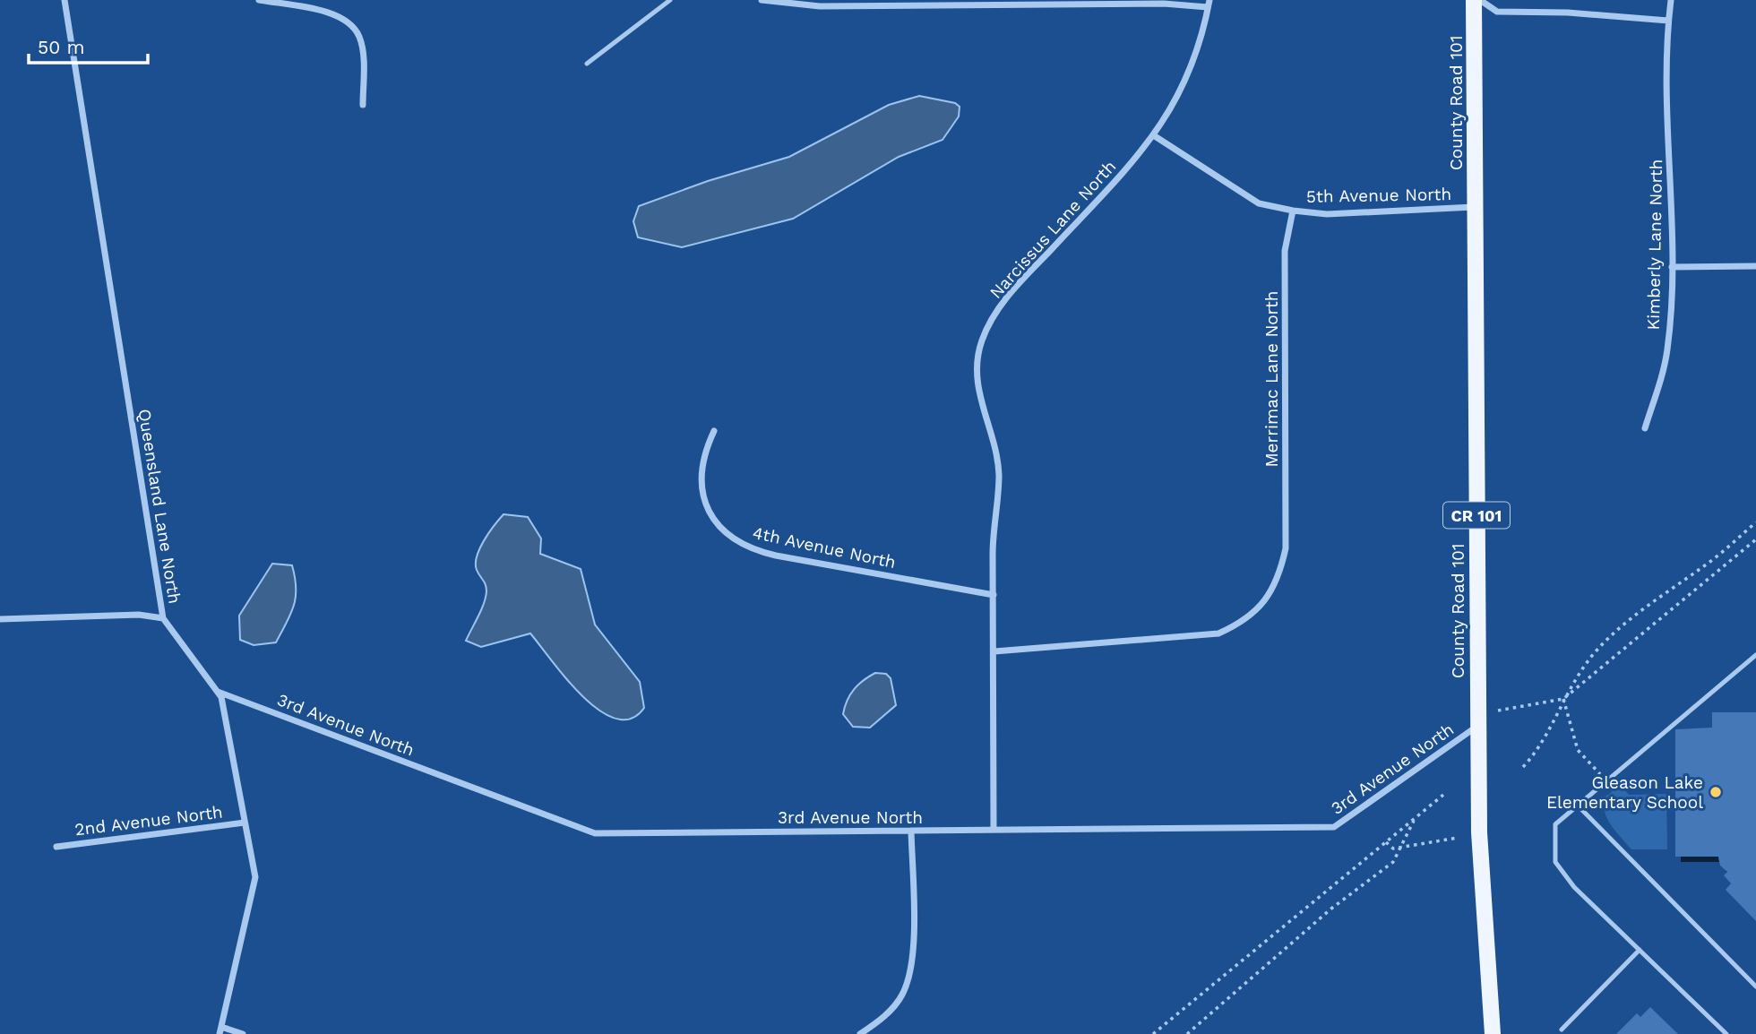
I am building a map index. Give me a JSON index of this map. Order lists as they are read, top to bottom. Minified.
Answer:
{"streets":{"main road":["County Road 101","CR 101"],"street":["5th Avenue North","Narcissus Lane North","Kimberly Lane North","Merrimac Lane North","Queensland Lane North","4th Avenue North","3rd Avenue North","2nd Avenue North"]},"crossings":[["County Road 101","5th Avenue North"],["County Road 101","3rd Avenue North"],["5th Avenue North","Narcissus Lane North"],["5th Avenue North","Merrimac Lane North"],["Narcissus Lane North","Merrimac Lane North"],["Narcissus Lane North","4th Avenue North"],["Narcissus Lane North","3rd Avenue North"],["Queensland Lane North","3rd Avenue North"],["Queensland Lane North","2nd Avenue North"]],"places":["Gleason Lake Elementary School"],"scale_bar":"50 m"}
